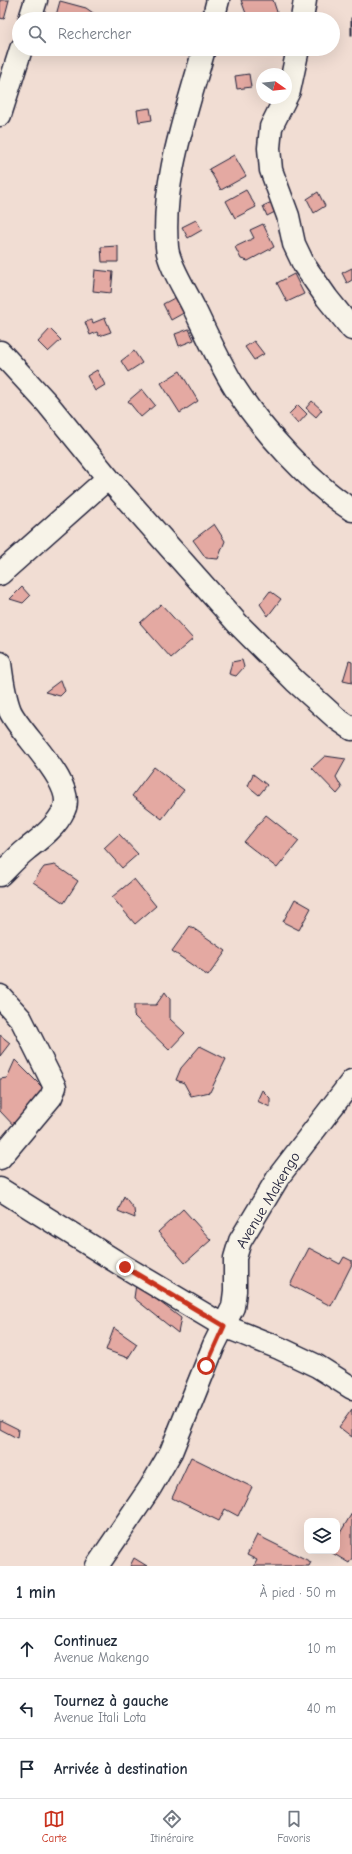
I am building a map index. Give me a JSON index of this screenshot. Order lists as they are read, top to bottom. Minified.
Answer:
{"streets":{"street":["Avenue Makengo"]},"north":"right","page":{"search":"Rechercher","heading":["1 min","À pied · 50 m"],"list":[["Continuez","Avenue Makengo","10 m"],["Tournez à gauche","Avenue Itali Lota","40 m"],"Arrivée à destination"],"nav":["Carte","Itinéraire","Favoris"]}}
